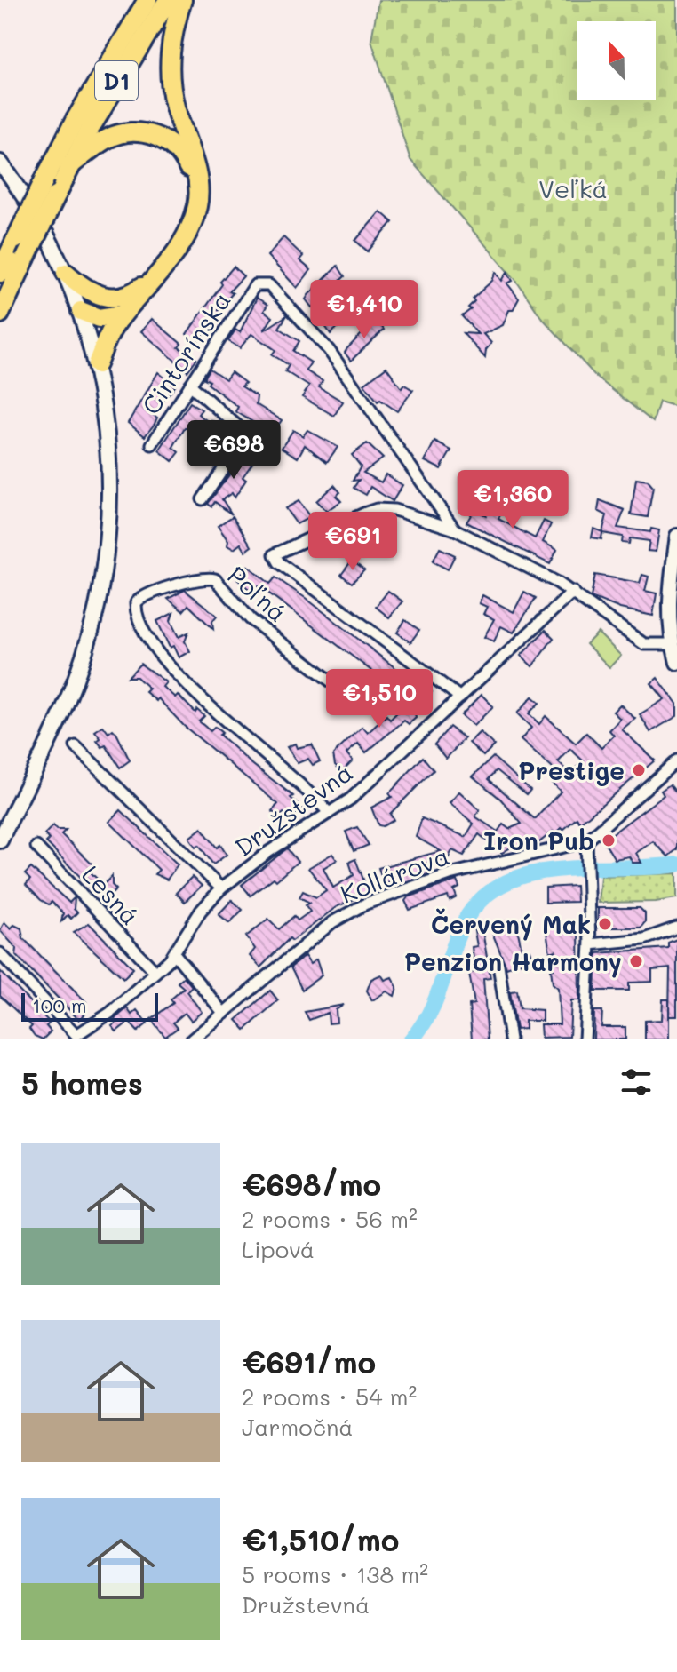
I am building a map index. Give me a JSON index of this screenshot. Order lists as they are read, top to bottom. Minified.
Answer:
{"streets":{"highway":["D1"],"street":["Cintorínska","Poľná","Družstevná","Kollárova","Lesná"]},"crossings":[["Poľná","Družstevná"],["Družstevná","Lesná"]],"parks":["Veľká"],"places":["Prestige","Iron Pub","Červený Mak","Penzion Harmony"],"scale_bar":"100 m","north":"top","page":{"price":["€1,410","€698","€1,360","€691","€1,510"],"scale":"100 m","heading":"5 homes","list":[{"name":"€698/mo","note":"2 rooms · 56 m² · Lipová"},{"name":"€691/mo","note":"2 rooms · 54 m² · Jarmočná"},{"name":"€1,510/mo","note":"5 rooms · 138 m² · Družstevná"}]}}
